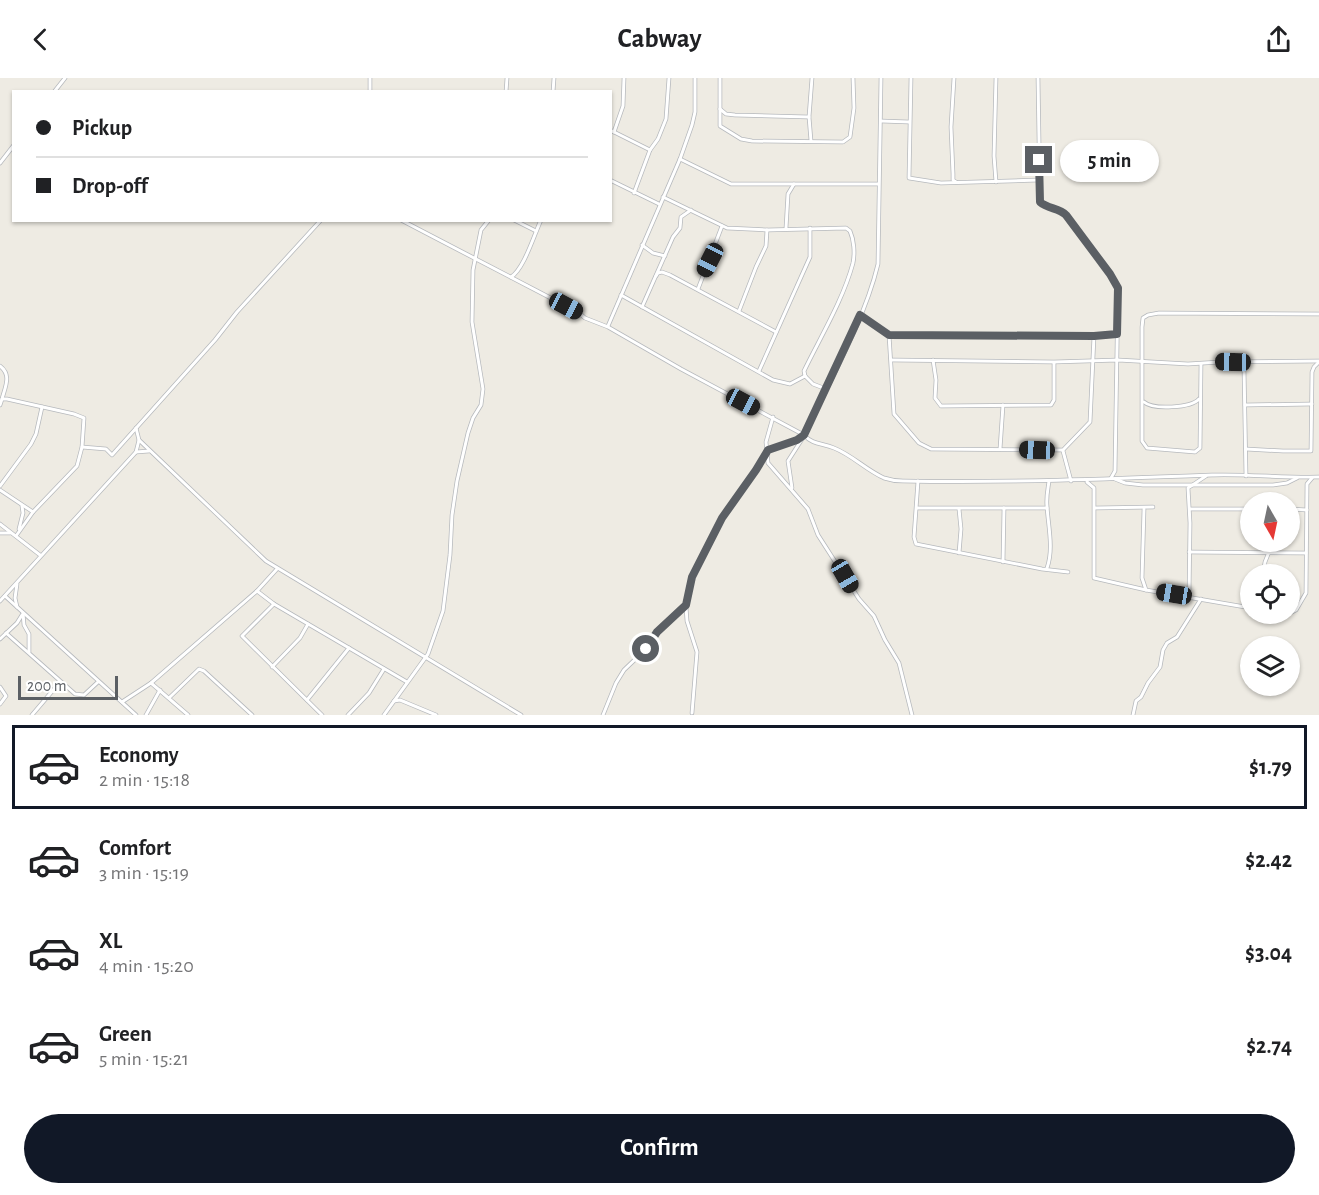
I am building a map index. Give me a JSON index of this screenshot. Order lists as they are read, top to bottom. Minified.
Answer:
{"scale_bar":"200 m","north":"bottom","page":{"header":"Cabway","banner":["Pickup","Drop-off"],"bubble":"5 min","scale":"200 m","list":[{"name":"Economy","note":"2 min · 15:18","value":"$1.79"},{"name":"Comfort","note":"3 min · 15:19","value":"$2.42"},{"name":"XL","note":"4 min · 15:20","value":"$3.04"},{"name":"Green","note":"5 min · 15:21","value":"$2.74"}],"buttons":"Confirm"}}
